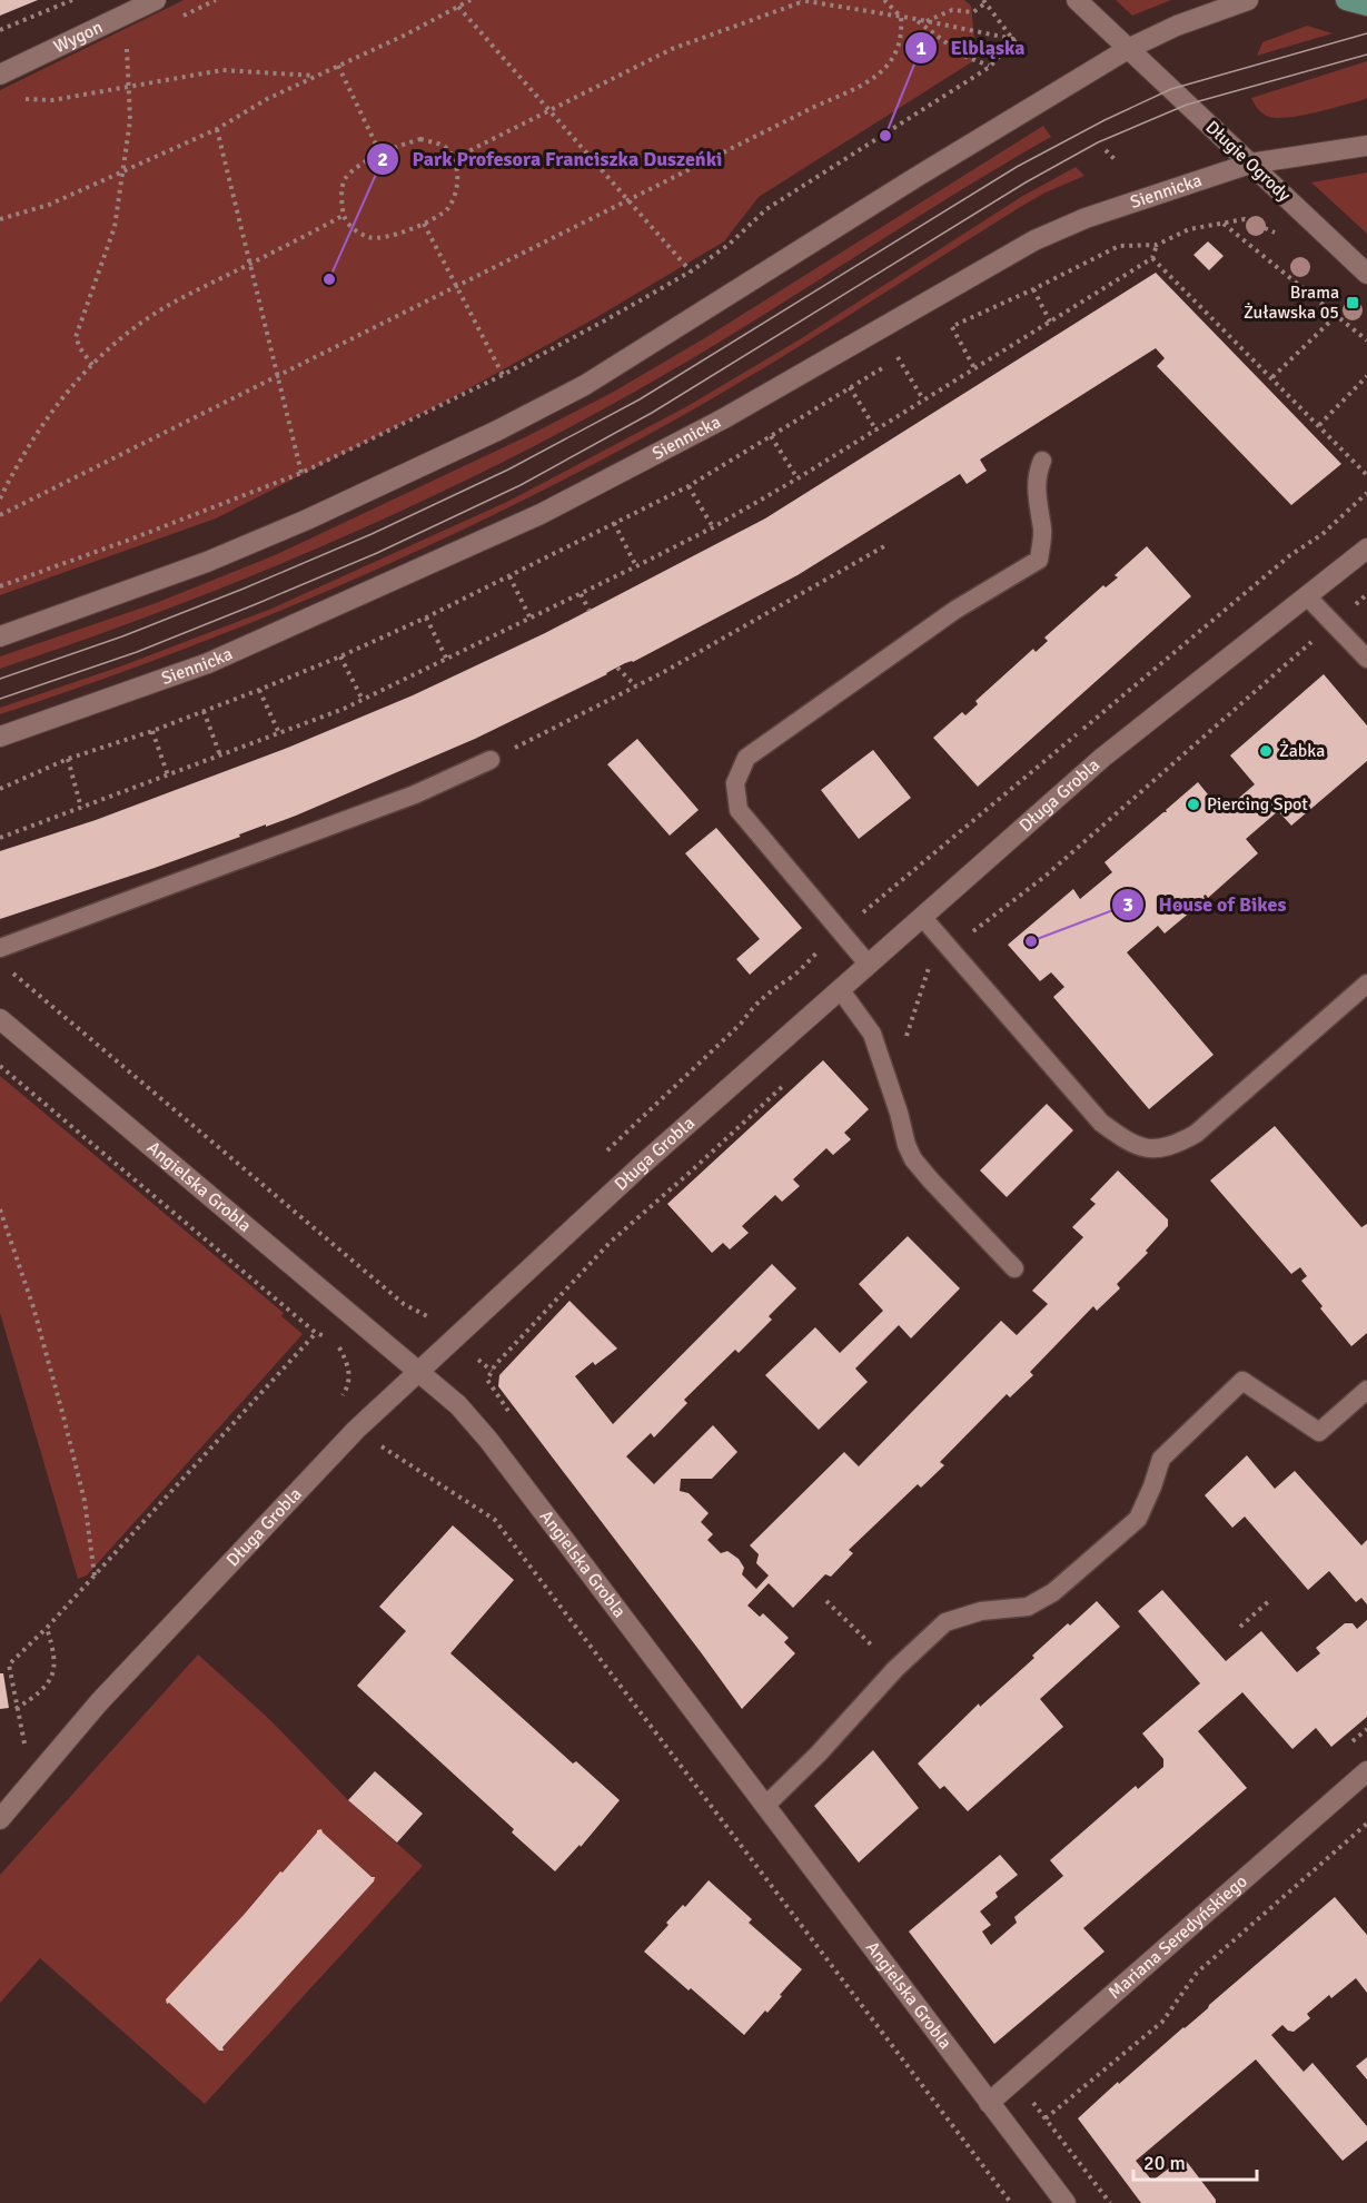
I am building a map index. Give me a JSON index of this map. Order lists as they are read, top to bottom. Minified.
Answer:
{"streets":{"street":["Wygon","Długie Ogrody","Siennicka","Długa Grobla","Angielska Grobla","Mariana Seredyńskiego"]},"crossings":[["Długie Ogrody","Siennicka"],["Długa Grobla","Angielska Grobla"],["Angielska Grobla","Mariana Seredyńskiego"]],"places":{"other":["Elbląska","Park Profesora Franciszka Duszeńki","Żabka","Piercing Spot","House of Bikes"],"transit":["Brama Żuławska 05"]},"scale_bar":"20 m"}
